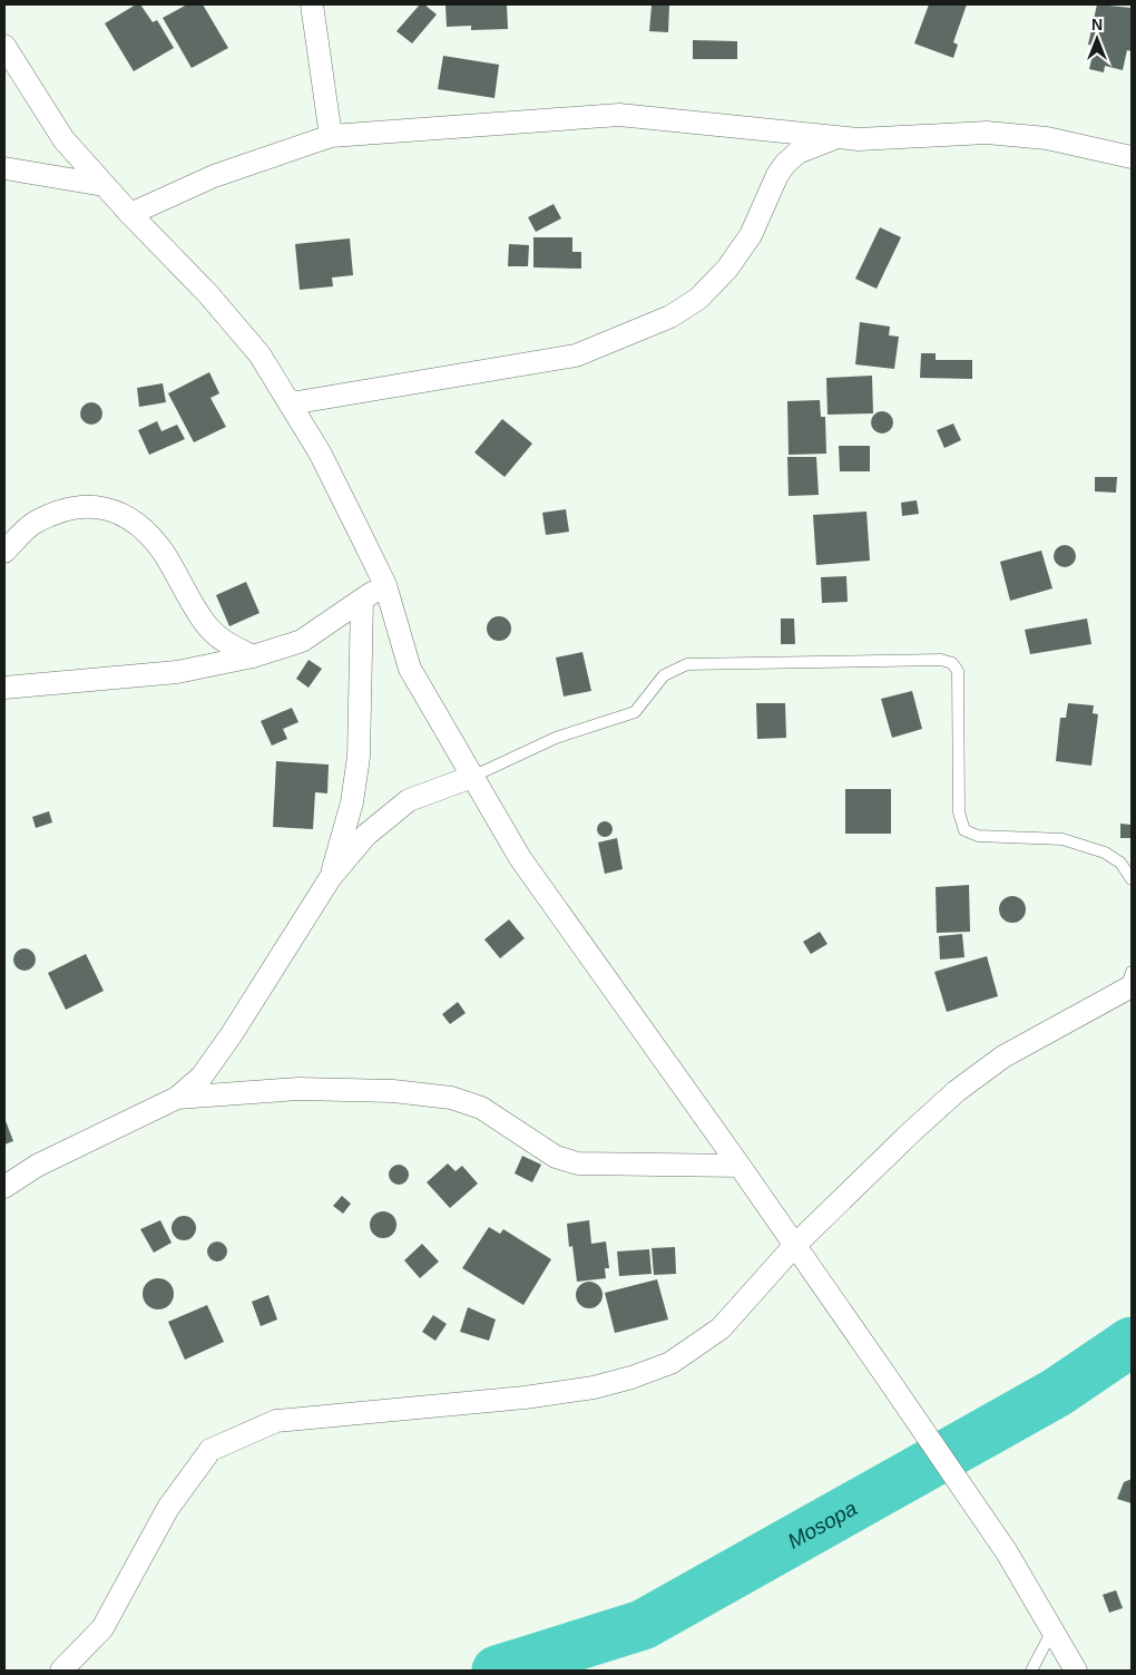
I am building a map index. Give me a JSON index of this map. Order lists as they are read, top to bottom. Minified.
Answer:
{"water":["Mosopa"],"north":"top"}
